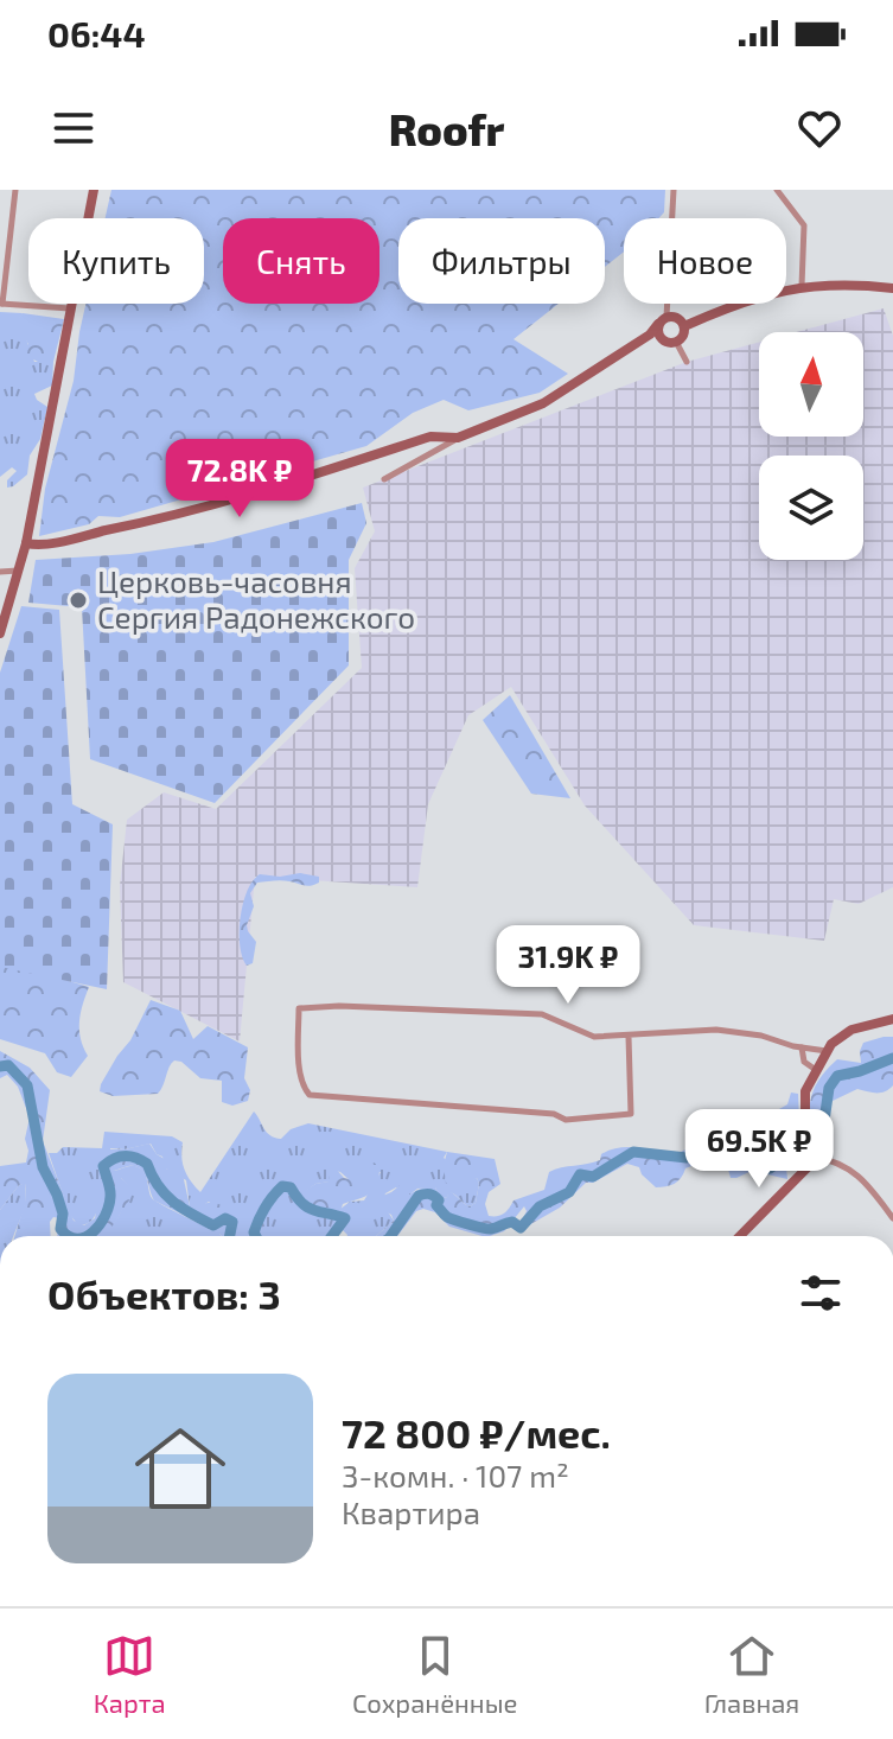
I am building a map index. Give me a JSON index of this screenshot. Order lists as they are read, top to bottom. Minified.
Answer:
{"places":["Церковь-часовня Сергия Радонежского"],"north":"top","page":{"status":"06:44","header":"Roofr","chip":["Купить","Снять","Фильтры","Новое"],"price":["72.8K ₽","31.9K ₽","69.5K ₽"],"heading":"Объектов: 3","list":[{"name":"72 800 ₽/мес.","note":"3-комн. · 107 m² · Квартира"}],"tabs":["Карта","Сохранённые","Главная"]}}
